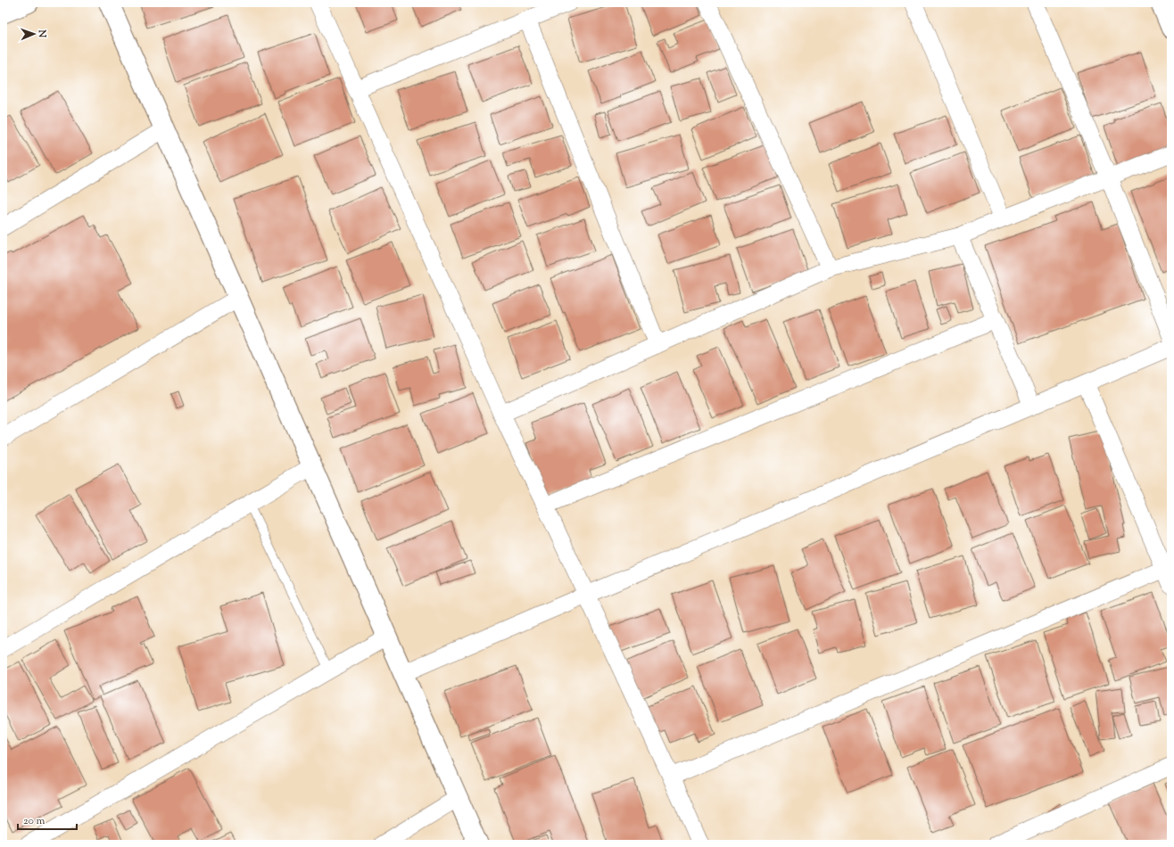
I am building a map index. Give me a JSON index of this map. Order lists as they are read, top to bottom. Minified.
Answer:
{"scale_bar":"20 m","north":"right"}
